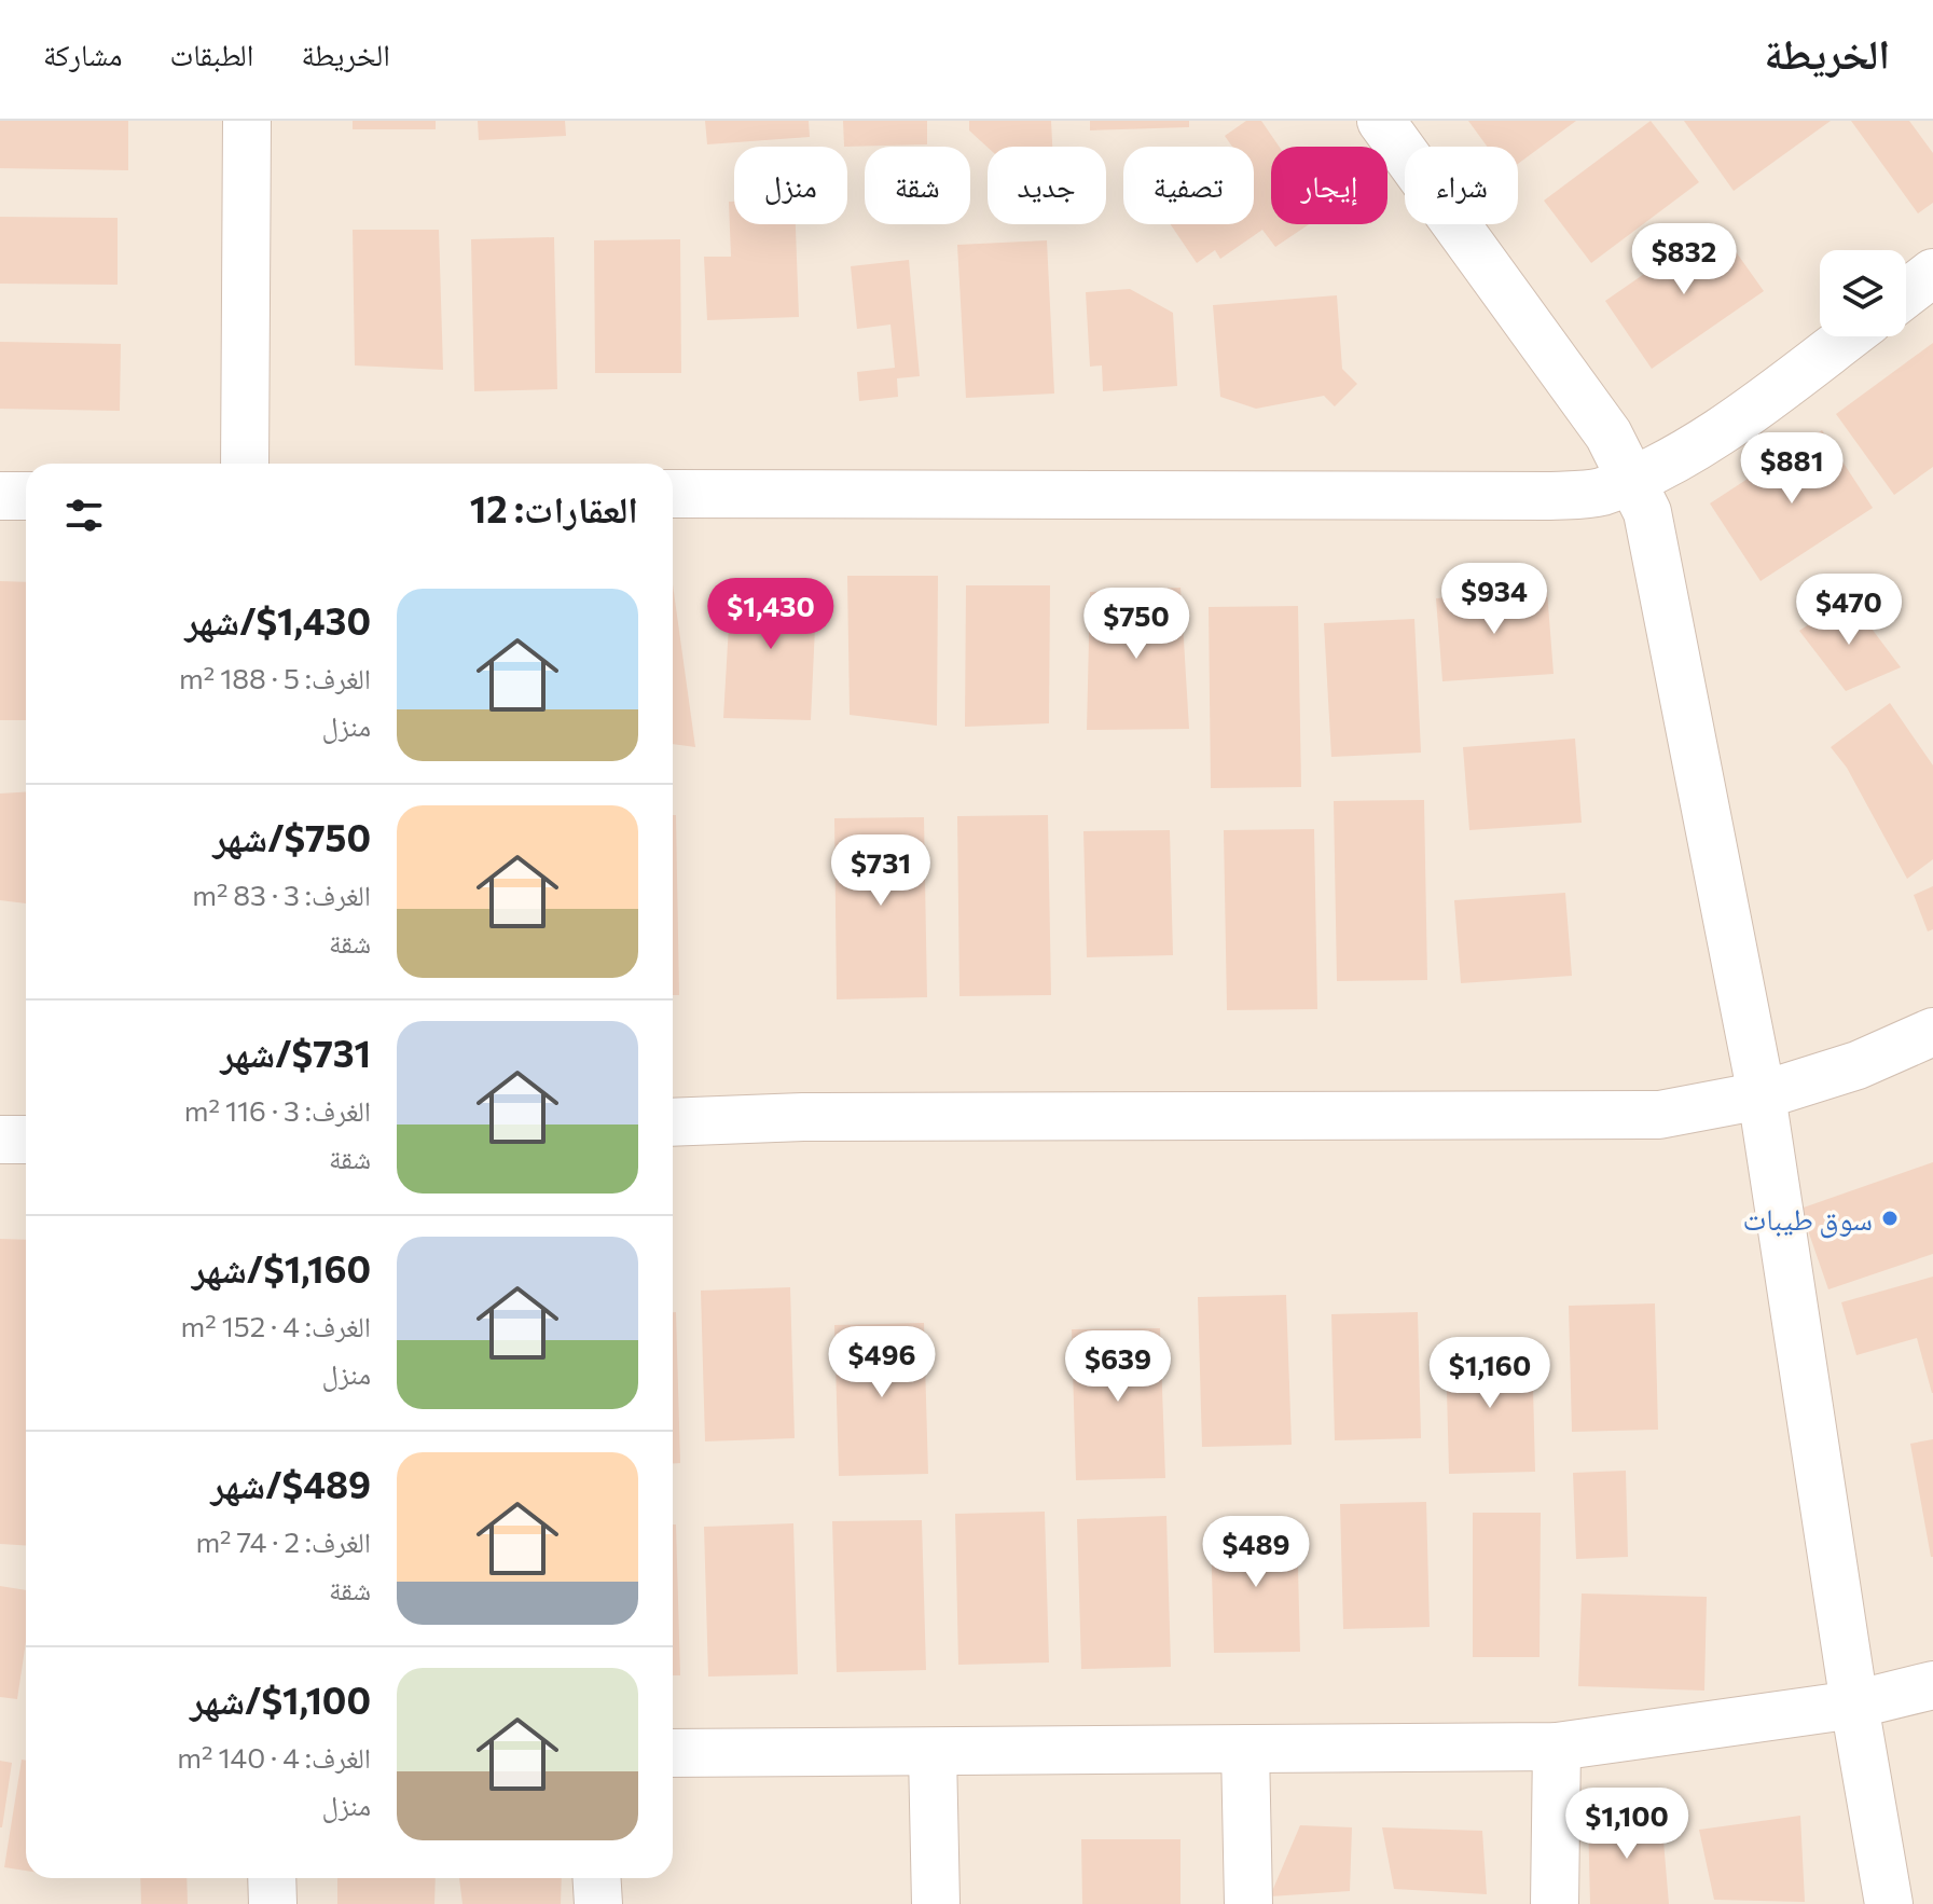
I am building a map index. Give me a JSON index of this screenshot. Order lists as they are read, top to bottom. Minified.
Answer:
{"places":["سوق طيبات"],"page":{"header":"الخريطة","nav":["الخريطة","الطبقات","مشاركة"],"chip":["شراء","إيجار","تصفية","جديد","شقة","منزل"],"price":["$832","$881","$934","$470","$1,430","$750","$731","$496","$639","$1,160","$489","$1,100"],"heading":"العقارات: 12","list":[{"name":"$1,430/شهر","note":"الغرف: 5 · 188 m² · منزل"},{"name":"$750/شهر","note":"الغرف: 3 · 83 m² · شقة"},{"name":"$731/شهر","note":"الغرف: 3 · 116 m² · شقة"},{"name":"$1,160/شهر","note":"الغرف: 4 · 152 m² · منزل"},{"name":"$489/شهر","note":"الغرف: 2 · 74 m² · شقة"},{"name":"$1,100/شهر","note":"الغرف: 4 · 140 m² · منزل"}]}}
